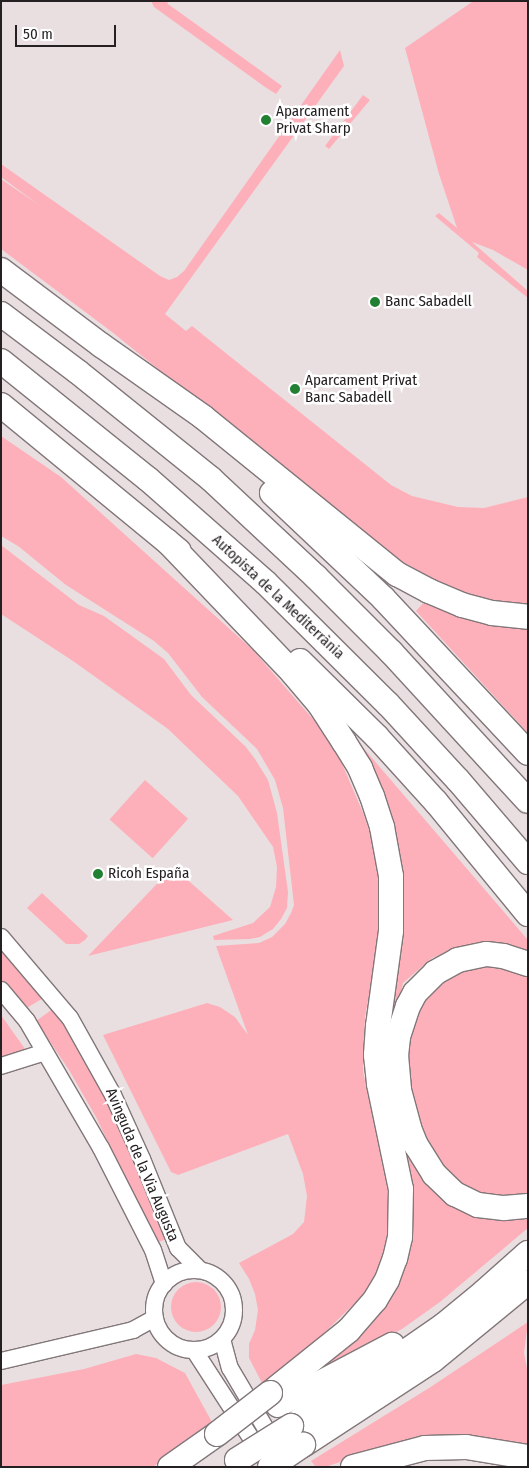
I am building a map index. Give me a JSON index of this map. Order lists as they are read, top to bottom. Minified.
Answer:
{"streets":{"highway":["Autopista de la Mediterrània"],"street":["Avinguda de la Via Augusta"]},"places":["Aparcament Privat Sharp","Banc Sabadell","Aparcament Privat Banc Sabadell","Ricoh España"],"scale_bar":"50 m"}
